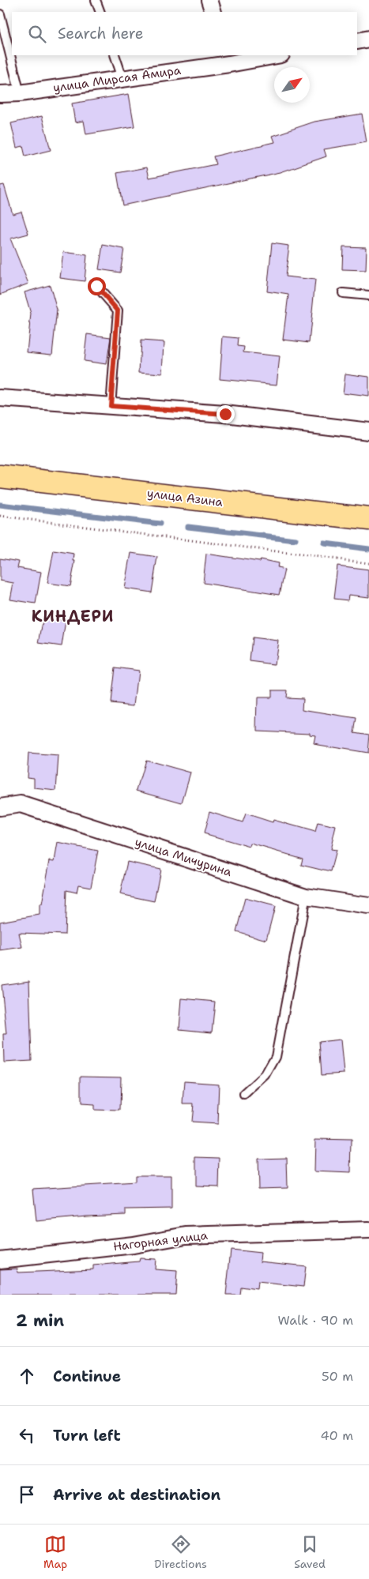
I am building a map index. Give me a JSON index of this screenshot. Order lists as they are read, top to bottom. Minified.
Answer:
{"streets":{"main road":["улица Азина"],"street":["улица Мирсая Амира","улица Мичурина","Нагорная улица"]},"districts":["КИНДЕРИ"],"north":"top right","page":{"search":"Search here","heading":["2 min","Walk · 90 m"],"list":[["Continue","50 m"],["Turn left","40 m"],"Arrive at destination"],"nav":["Map","Directions","Saved"]}}
